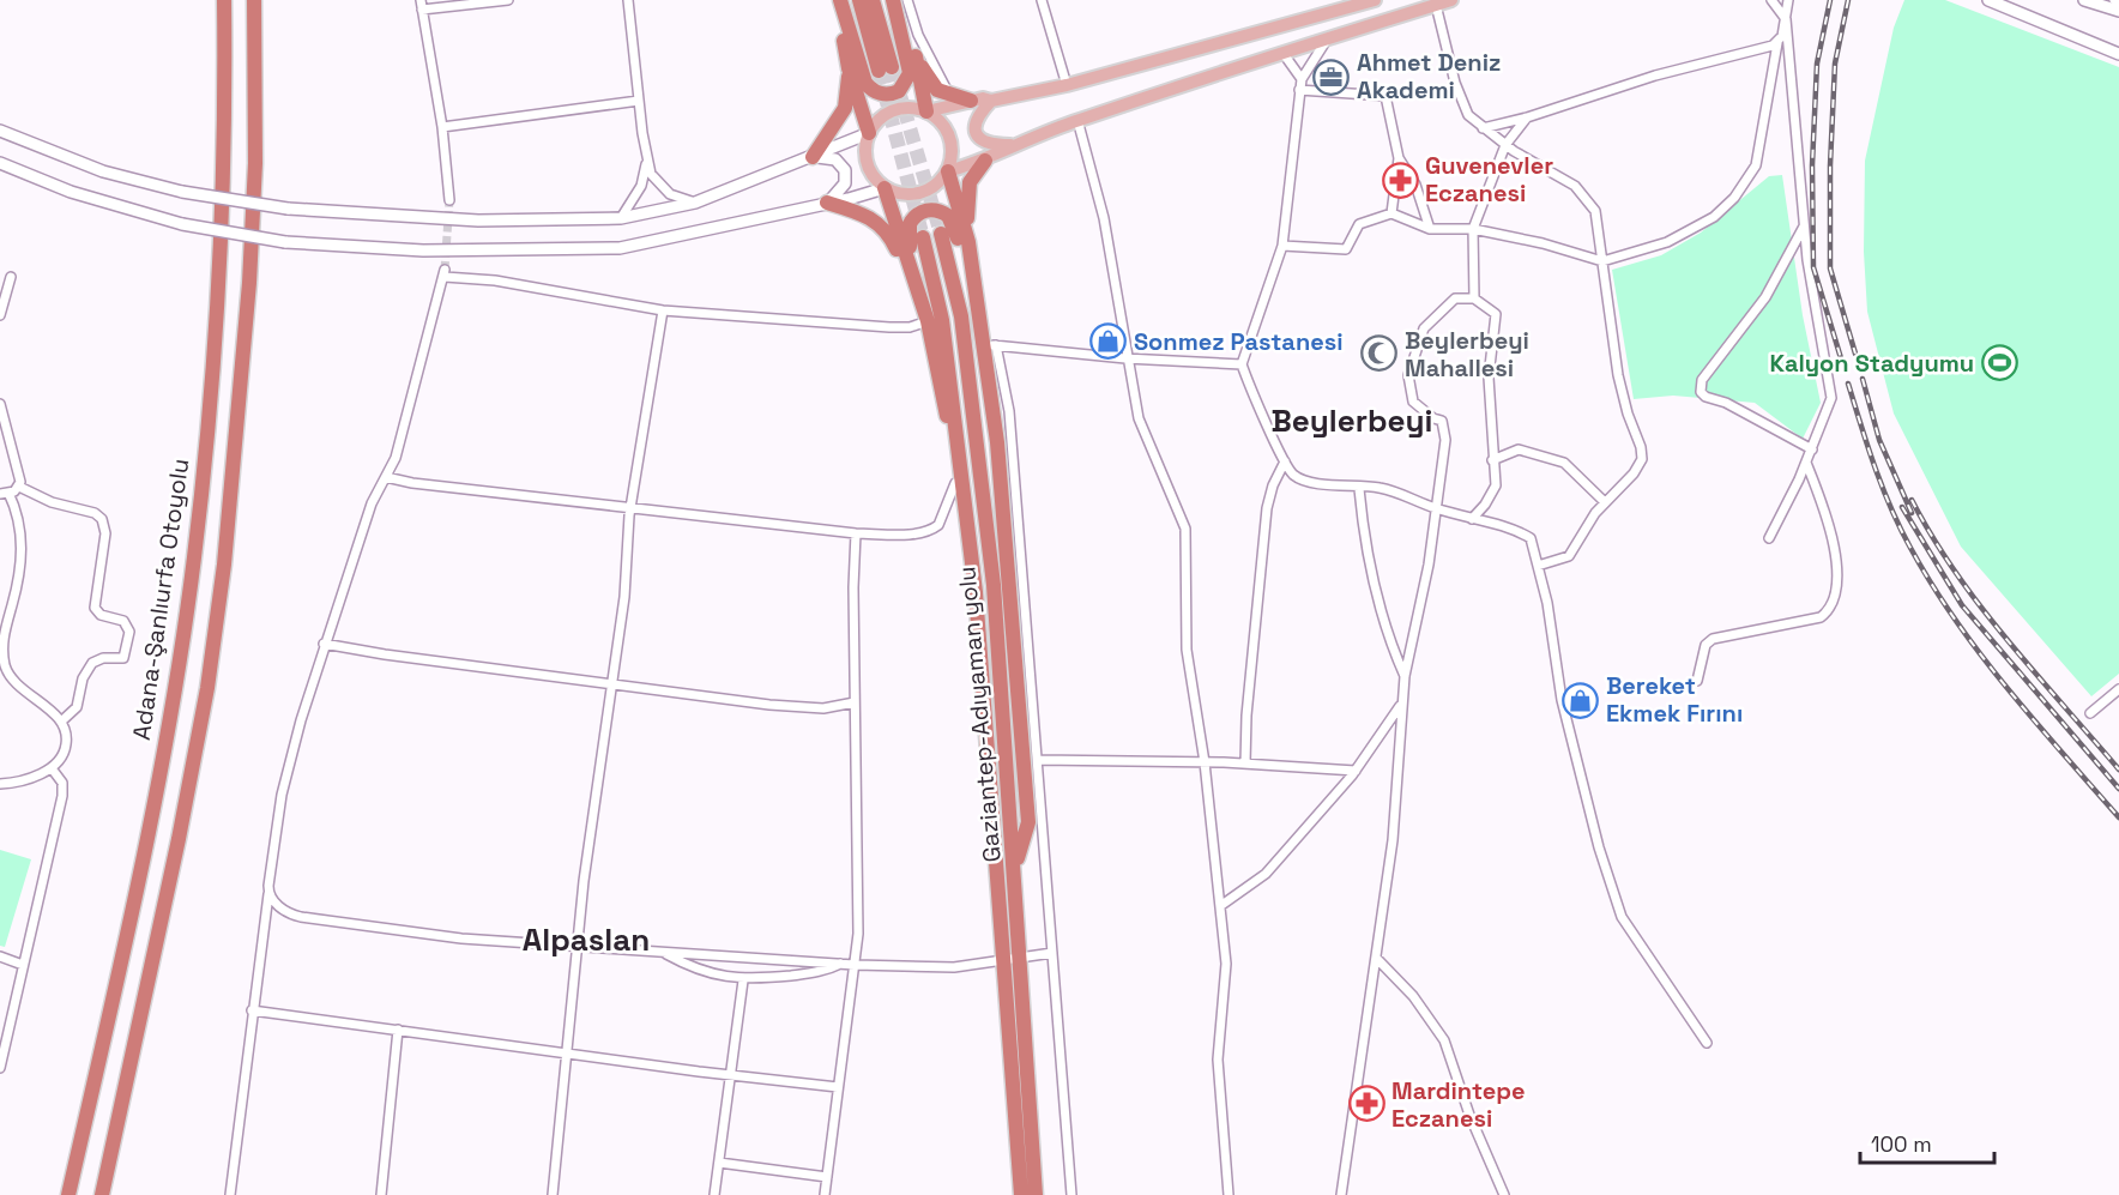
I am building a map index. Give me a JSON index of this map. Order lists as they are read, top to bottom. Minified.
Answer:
{"streets":{"highway":["Adana-Şanlıurfa Otoyolu","Gaziantep-Adıyaman yolu"]},"districts":["Beylerbeyi","Alpaslan"],"places":{"office":["Ahmet Deniz Akademi"],"pharmacy":["Guvenevler Eczanesi","Mardintepe Eczanesi"],"shop":["Sonmez Pastanesi","Bereket Ekmek Fırını"],"mosque":["Beylerbeyi Mahallesi"],"sports":["Kalyon Stadyumu"]},"scale_bar":"100 m"}
